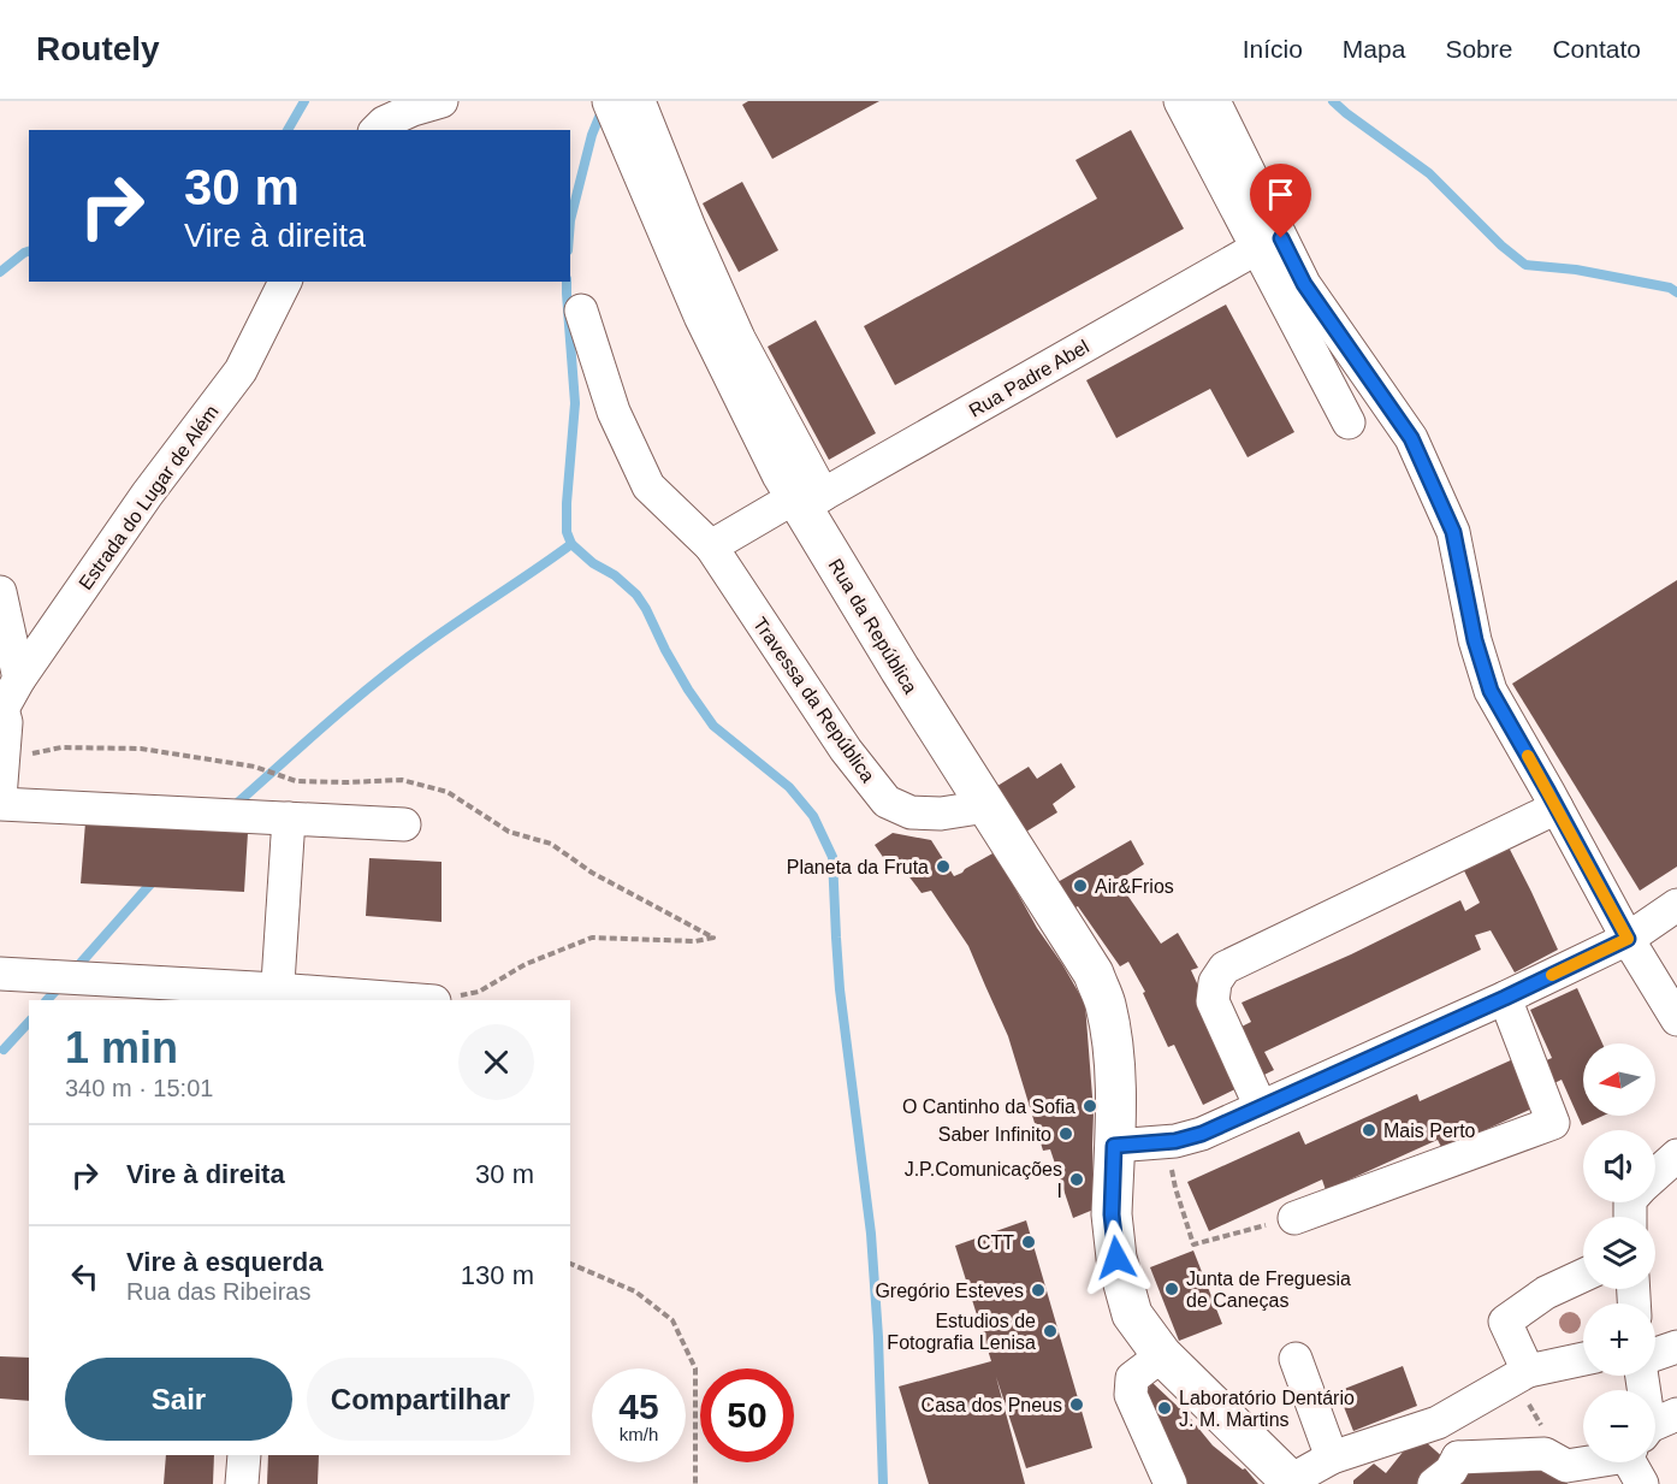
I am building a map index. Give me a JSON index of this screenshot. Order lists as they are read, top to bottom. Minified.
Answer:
{"streets":{"main road":["Rua da República"],"street":["Rua Padre Abel","Estrada do Lugar de Além","Travessa da República"]},"crossings":[["Rua Padre Abel","Rua da República"],["Rua da República","Travessa da República"]],"places":["Planeta da Fruta","Air&Frios","O Cantinho da Sofia","Mais Perto","Saber Infinito","J.P.Comunicações I","CTT","Junta de Freguesia de Caneças","Gregório Esteves","Estudios de Fotografia Lenisa","Casa dos Pneus","Laboratório Dentário J. M. Martins"],"north":"left","page":{"header":"Routely","nav":["Início","Mapa","Sobre","Contato"],"turn":["30 m","Vire à direita"],"heading":["1 min","340 m · 15:01"],"map_buttons":["+","−"],"list":[{"name":"Vire à direita","value":"30 m"},{"name":"Vire à esquerda","note":"Rua das Ribeiras","value":"130 m"}],"buttons":["Sair","Compartilhar"],"speed":"45 km/h","limit":"50"}}
